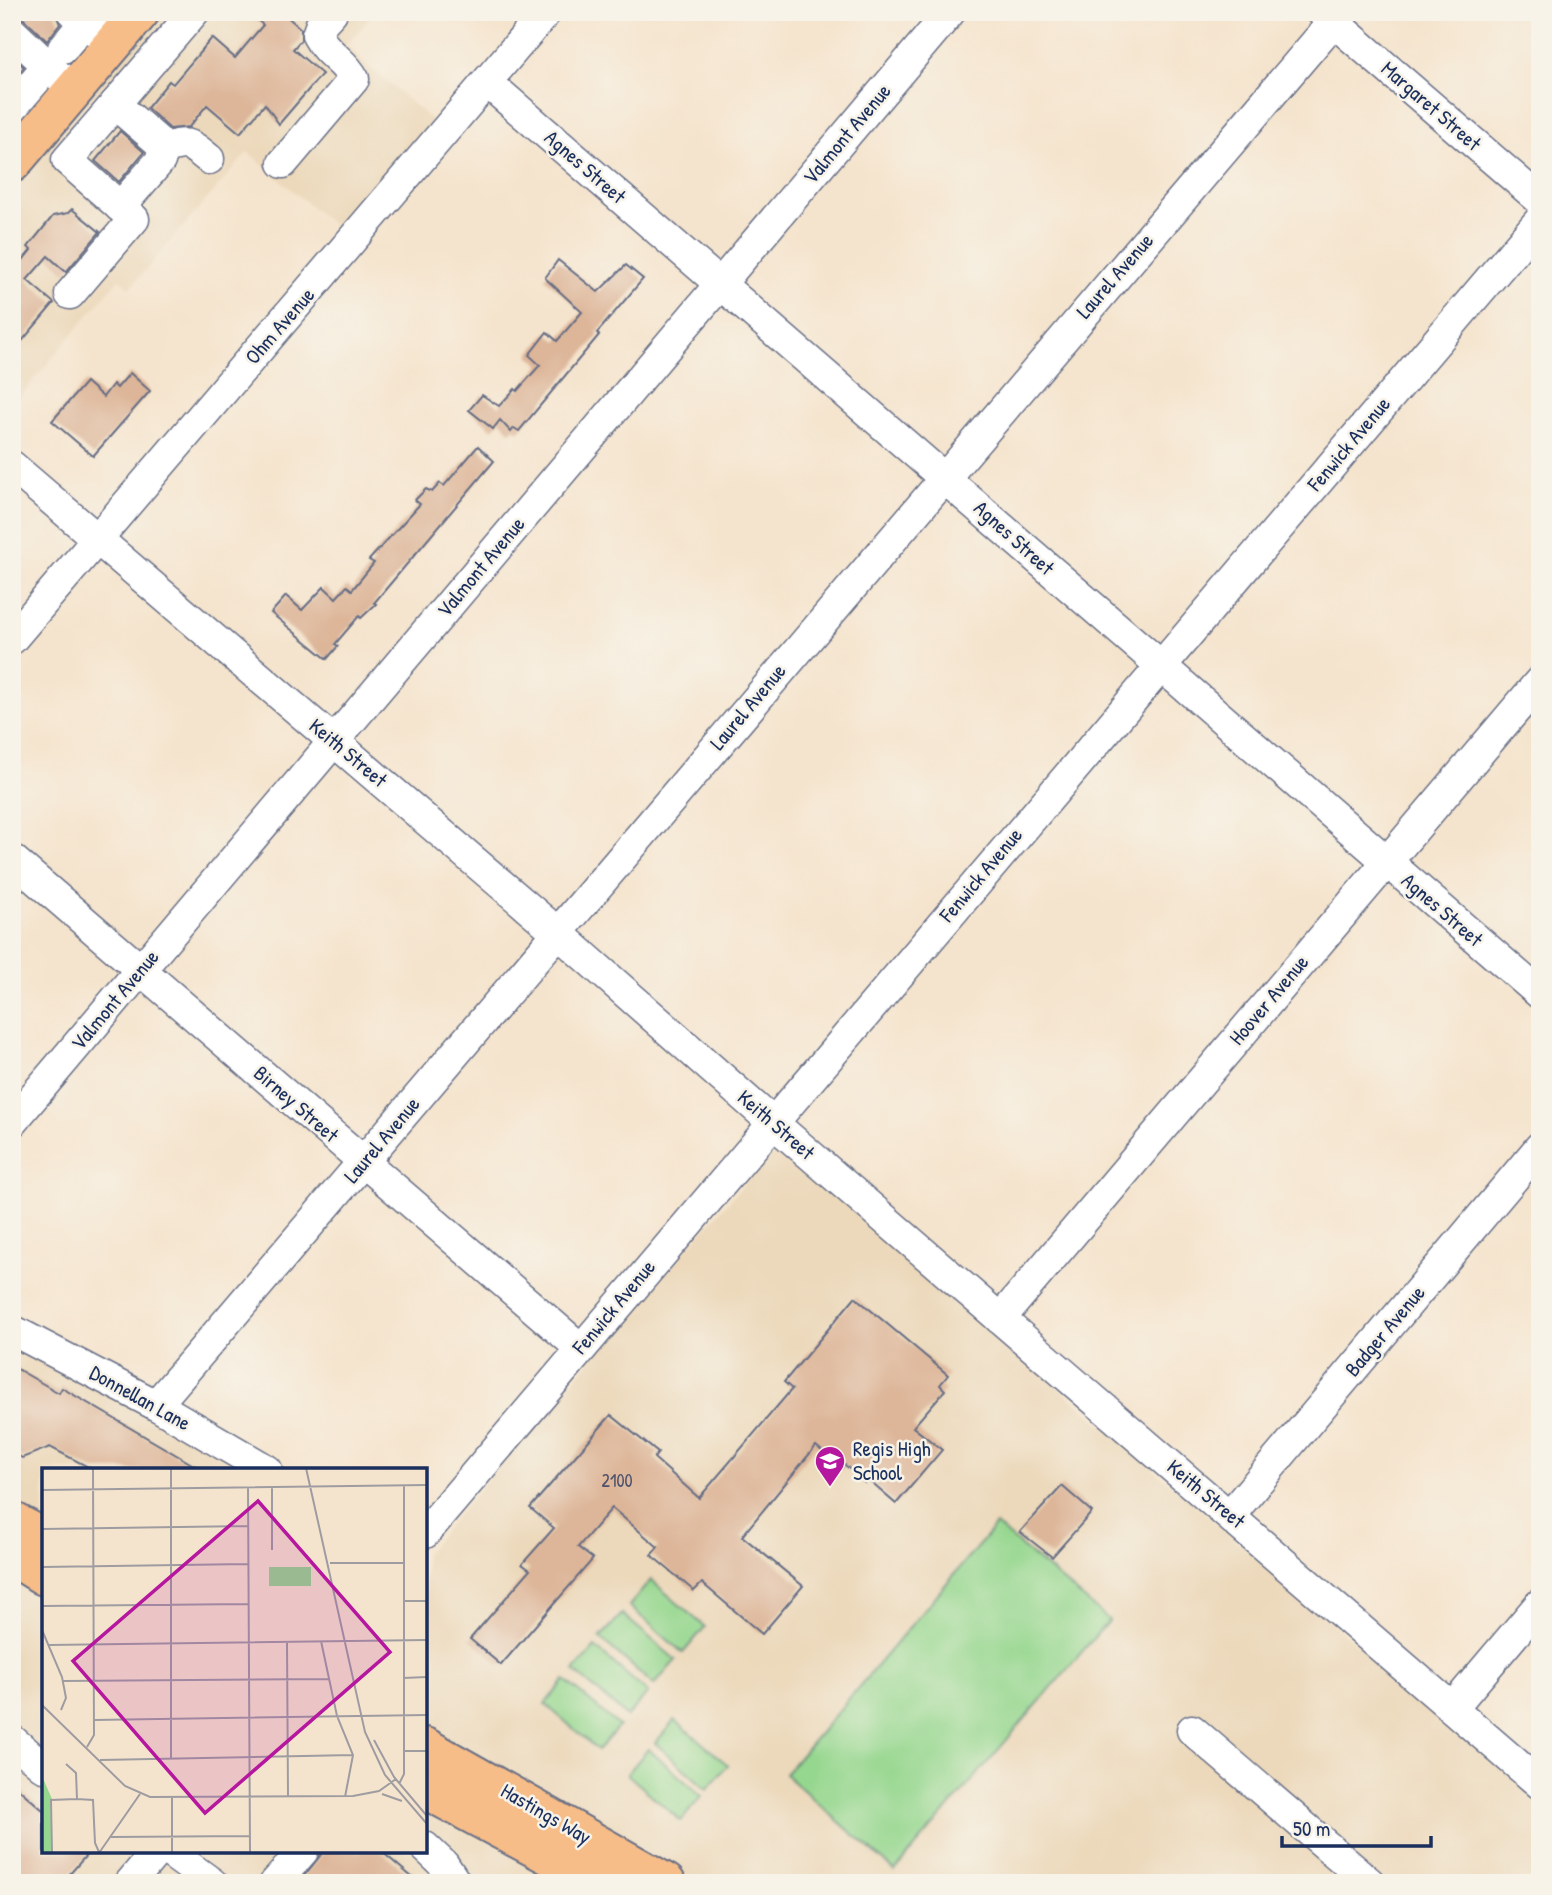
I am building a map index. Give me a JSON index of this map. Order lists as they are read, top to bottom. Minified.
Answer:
{"streets":{"main road":["Hastings Way"],"street":["Margaret Street","Valmont Avenue","Agnes Street","Laurel Avenue","Ohm Avenue","Fenwick Avenue","Keith Street","Hoover Avenue","Birney Street","Badger Avenue","Donnellan Lane"]},"crossings":[["Margaret Street","Laurel Avenue"],["Valmont Avenue","Agnes Street"],["Valmont Avenue","Keith Street"],["Valmont Avenue","Birney Street"],["Agnes Street","Laurel Avenue"],["Agnes Street","Ohm Avenue"],["Agnes Street","Fenwick Avenue"],["Agnes Street","Hoover Avenue"],["Laurel Avenue","Keith Street"],["Laurel Avenue","Birney Street"],["Laurel Avenue","Donnellan Lane"],["Ohm Avenue","Keith Street"],["Fenwick Avenue","Keith Street"],["Fenwick Avenue","Birney Street"],["Keith Street","Hoover Avenue"],["Keith Street","Badger Avenue"]],"places":{"school or university":["Regis High School"]},"house_numbers":["2100"],"scale_bar":"50 m"}
